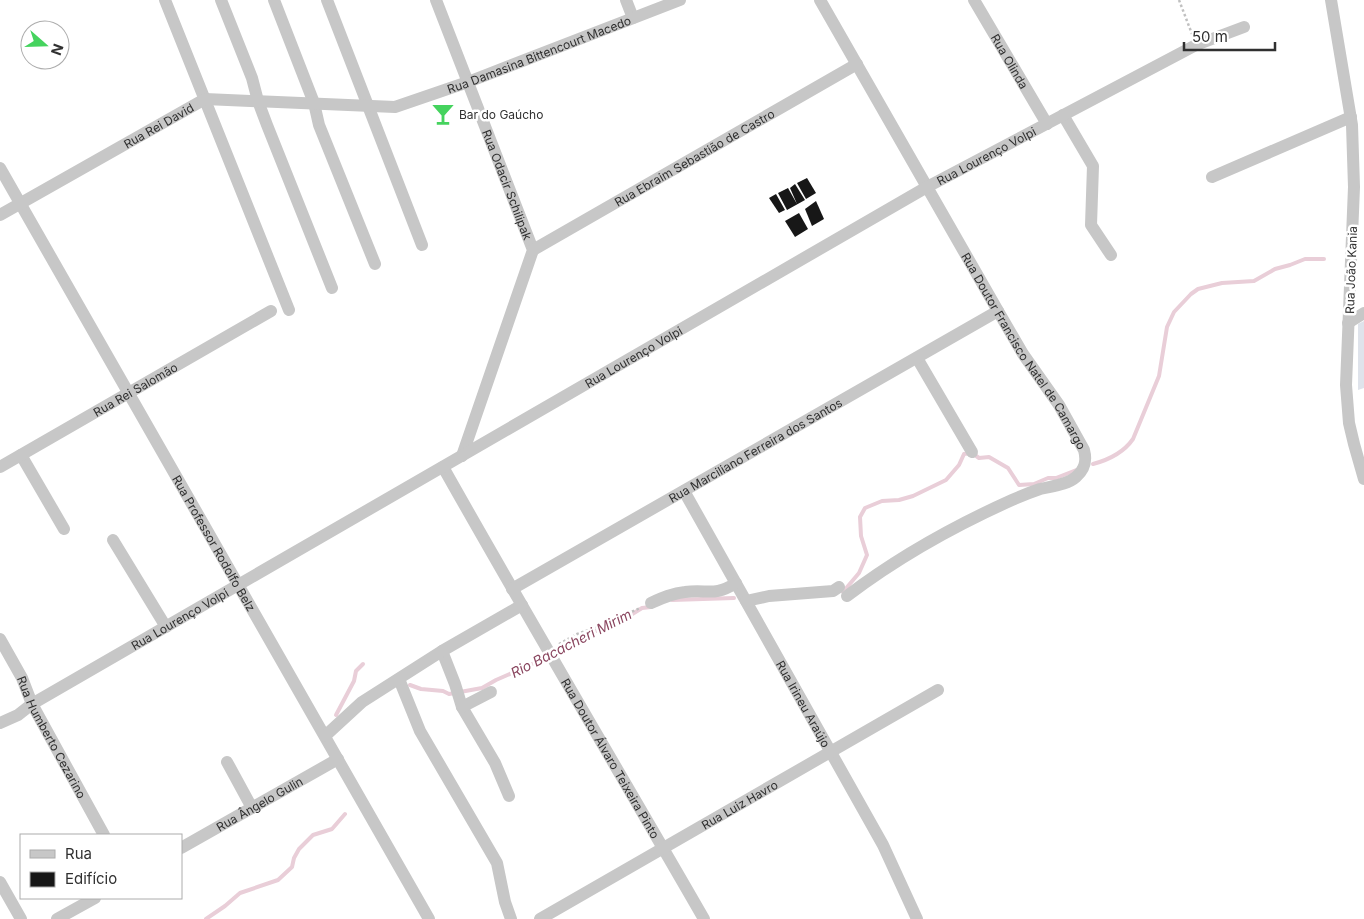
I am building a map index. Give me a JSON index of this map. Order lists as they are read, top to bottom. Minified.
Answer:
{"streets":{"street":["Rua Damasina Bittencourt Macedo","Rua Olinda","Rua Rei David","Rua Lourenço Volpi","Rua Ebraim Sebastião de Castro","Rua Odacir Schilipak","Rua João Kania","Rua Doutor Francisco Natel de Camargo","Rua Rei Salomão","Rua Marciliano Ferreira dos Santos","Rua Professor Rodolfo Belz","Rua Irineu Araújo","Rua Humberto Cezarino","Rua Doutor Álvaro Teixeira Pinto","Rua Ângelo Gulin","Rua Luiz Havro"]},"crossings":[["Rua Damasina Bittencourt Macedo","Rua Rei David"],["Rua Damasina Bittencourt Macedo","Rua Odacir Schilipak"],["Rua Olinda","Rua Lourenço Volpi"],["Rua Rei David","Rua Professor Rodolfo Belz"],["Rua Lourenço Volpi","Rua Odacir Schilipak"],["Rua Lourenço Volpi","Rua Doutor Francisco Natel de Camargo"],["Rua Lourenço Volpi","Rua Professor Rodolfo Belz"],["Rua Lourenço Volpi","Rua Humberto Cezarino"],["Rua Lourenço Volpi","Rua Doutor Álvaro Teixeira Pinto"],["Rua Ebraim Sebastião de Castro","Rua Odacir Schilipak"],["Rua Ebraim Sebastião de Castro","Rua Doutor Francisco Natel de Camargo"],["Rua Doutor Francisco Natel de Camargo","Rua Marciliano Ferreira dos Santos"],["Rua Doutor Francisco Natel de Camargo","Rua Irineu Araújo"],["Rua Rei Salomão","Rua Professor Rodolfo Belz"],["Rua Marciliano Ferreira dos Santos","Rua Irineu Araújo"],["Rua Marciliano Ferreira dos Santos","Rua Doutor Álvaro Teixeira Pinto"],["Rua Professor Rodolfo Belz","Rua Ângelo Gulin"],["Rua Irineu Araújo","Rua Luiz Havro"],["Rua Doutor Álvaro Teixeira Pinto","Rua Luiz Havro"]],"water":["Rio Bacacheri Mirim"],"places":{"bar":["Bar do Gaúcho"]},"legend":["Rua","Edifício"],"scale_bar":"50 m","north":"right"}
